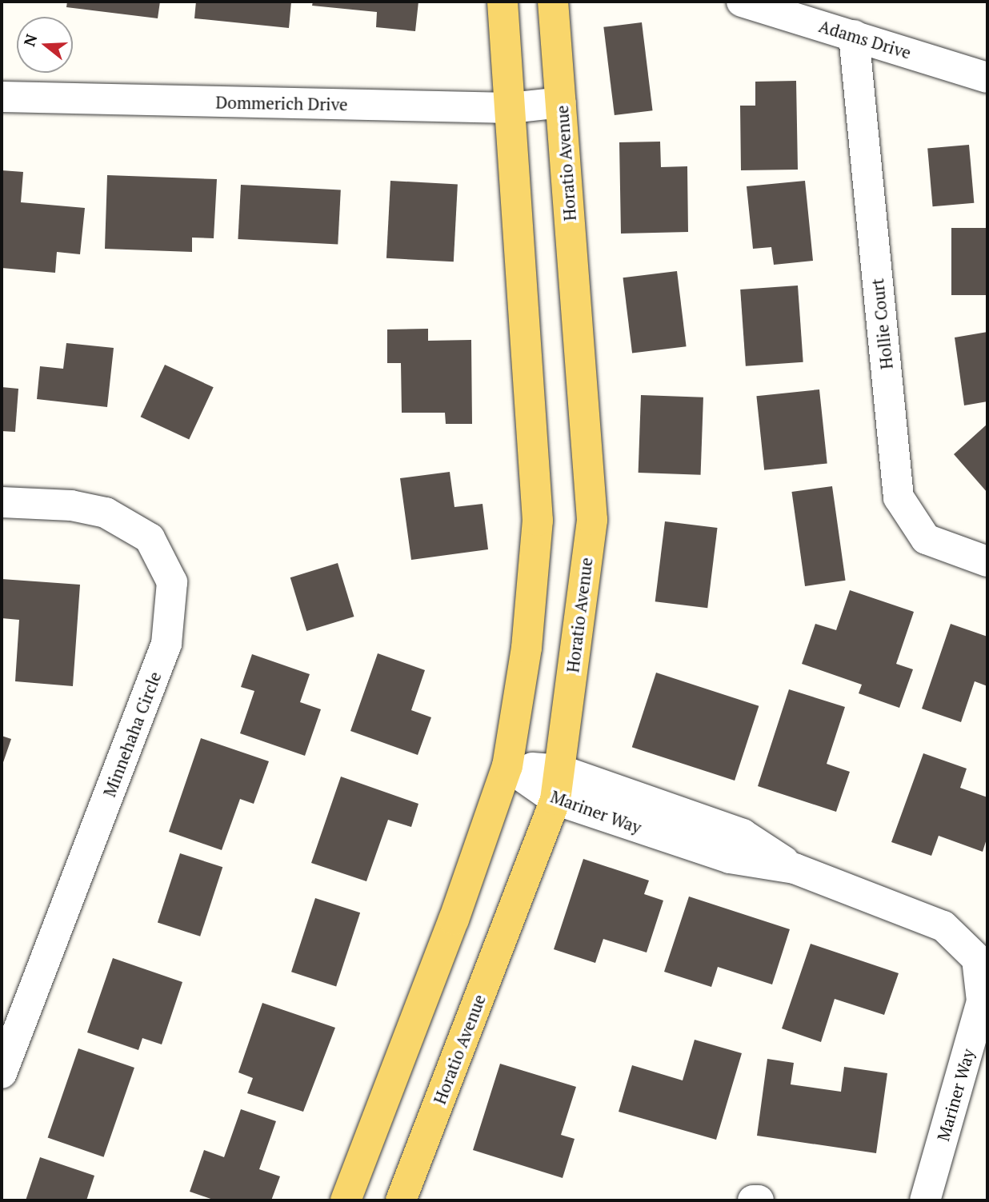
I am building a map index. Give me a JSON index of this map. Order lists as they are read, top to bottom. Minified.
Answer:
{"streets":{"main road":["Horatio Avenue"],"street":["Adams Drive","Dommerich Drive","Hollie Court","Minnehaha Circle","Mariner Way"]},"crossings":[["Adams Drive","Hollie Court"],["Dommerich Drive","Horatio Avenue"],["Horatio Avenue","Mariner Way"]],"north":"left"}
